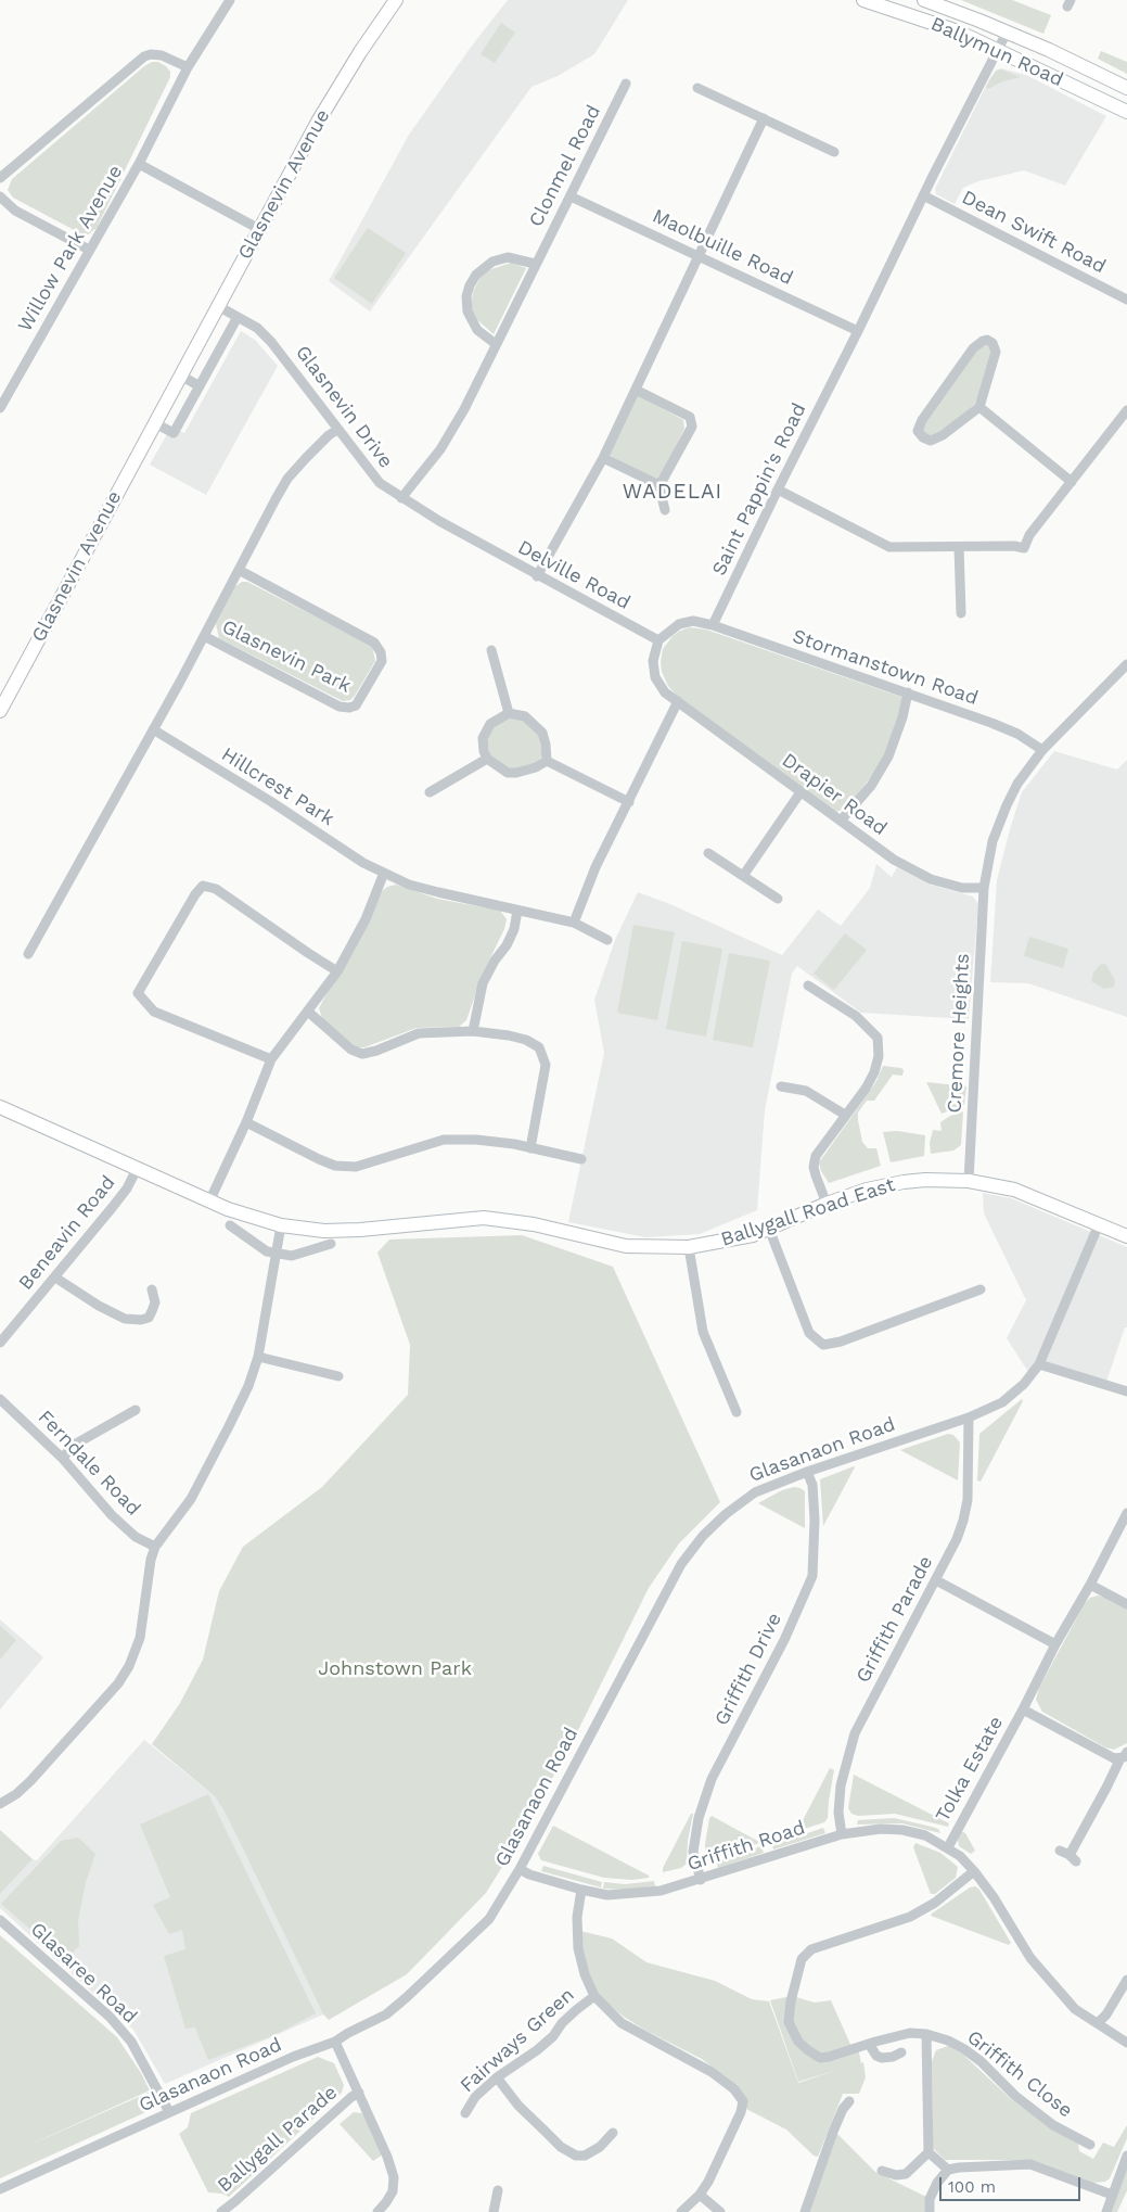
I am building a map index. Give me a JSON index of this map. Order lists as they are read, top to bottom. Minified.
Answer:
{"streets":{"main road":["Ballymun Road","Glasnevin Avenue","Ballygall Road East"],"street":["Clonmel Road","Dean Swift Road","Maolbuille Road","Willow Park Avenue","Glasnevin Drive","Saint Pappin's Road","Delville Road","Glasnevin Park","Stormanstown Road","Hillcrest Park","Drapier Road","Cremore Heights","Beneavin Road","Glasanaon Road","Ferndale Road","Griffith Parade","Griffith Drive","Tolka Estate","Griffith Road","Glasaree Road","Fairways Green","Griffith Close","Ballygall Parade"]},"crossings":[["Ballymun Road","Saint Pappin's Road"],["Clonmel Road","Maolbuille Road"],["Clonmel Road","Glasnevin Drive"],["Glasnevin Avenue","Willow Park Avenue"],["Glasnevin Avenue","Glasnevin Drive"],["Dean Swift Road","Saint Pappin's Road"],["Maolbuille Road","Saint Pappin's Road"],["Glasnevin Drive","Delville Road"],["Glasnevin Drive","Glasnevin Park"],["Saint Pappin's Road","Stormanstown Road"],["Glasnevin Park","Hillcrest Park"],["Stormanstown Road","Cremore Heights"],["Drapier Road","Cremore Heights"],["Cremore Heights","Ballygall Road East"],["Ballygall Road East","Beneavin Road"],["Ballygall Road East","Glasanaon Road"],["Glasanaon Road","Griffith Parade"],["Glasanaon Road","Griffith Drive"],["Glasanaon Road","Griffith Road"],["Glasanaon Road","Glasaree Road"],["Griffith Parade","Griffith Road"],["Griffith Drive","Griffith Road"],["Tolka Estate","Griffith Road"],["Griffith Road","Griffith Close"]],"districts":["WADELAI"],"parks":["Johnstown Park"],"scale_bar":"100 m"}
